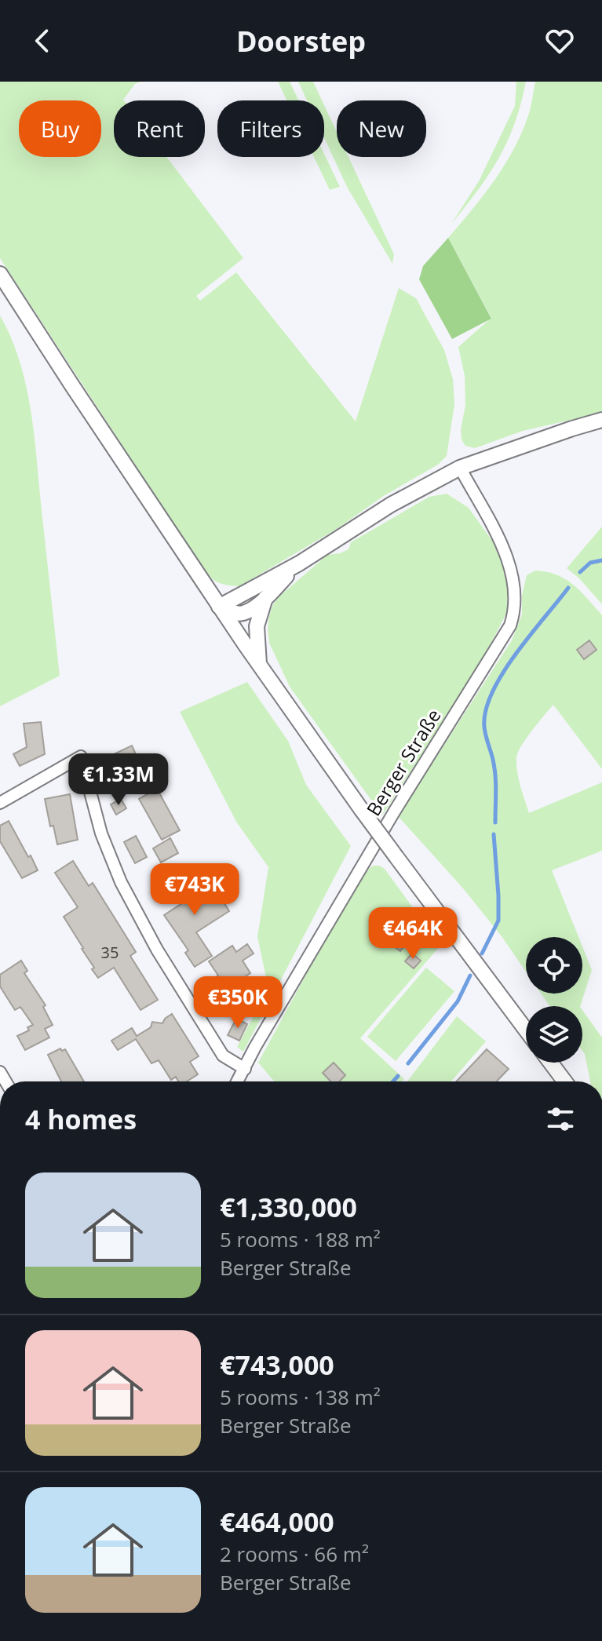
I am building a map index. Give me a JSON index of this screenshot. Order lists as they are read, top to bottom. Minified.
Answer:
{"streets":{"street":["Berger Straße"]},"house_numbers":["35"],"page":{"header":"Doorstep","chip":["Buy","Rent","Filters","New"],"price":["€1.33M","€743K","€464K","€350K"],"heading":"4 homes","list":[{"name":"€1,330,000","note":"5 rooms · 188 m² · Berger Straße"},{"name":"€743,000","note":"5 rooms · 138 m² · Berger Straße"},{"name":"€464,000","note":"2 rooms · 66 m² · Berger Straße"}]}}
